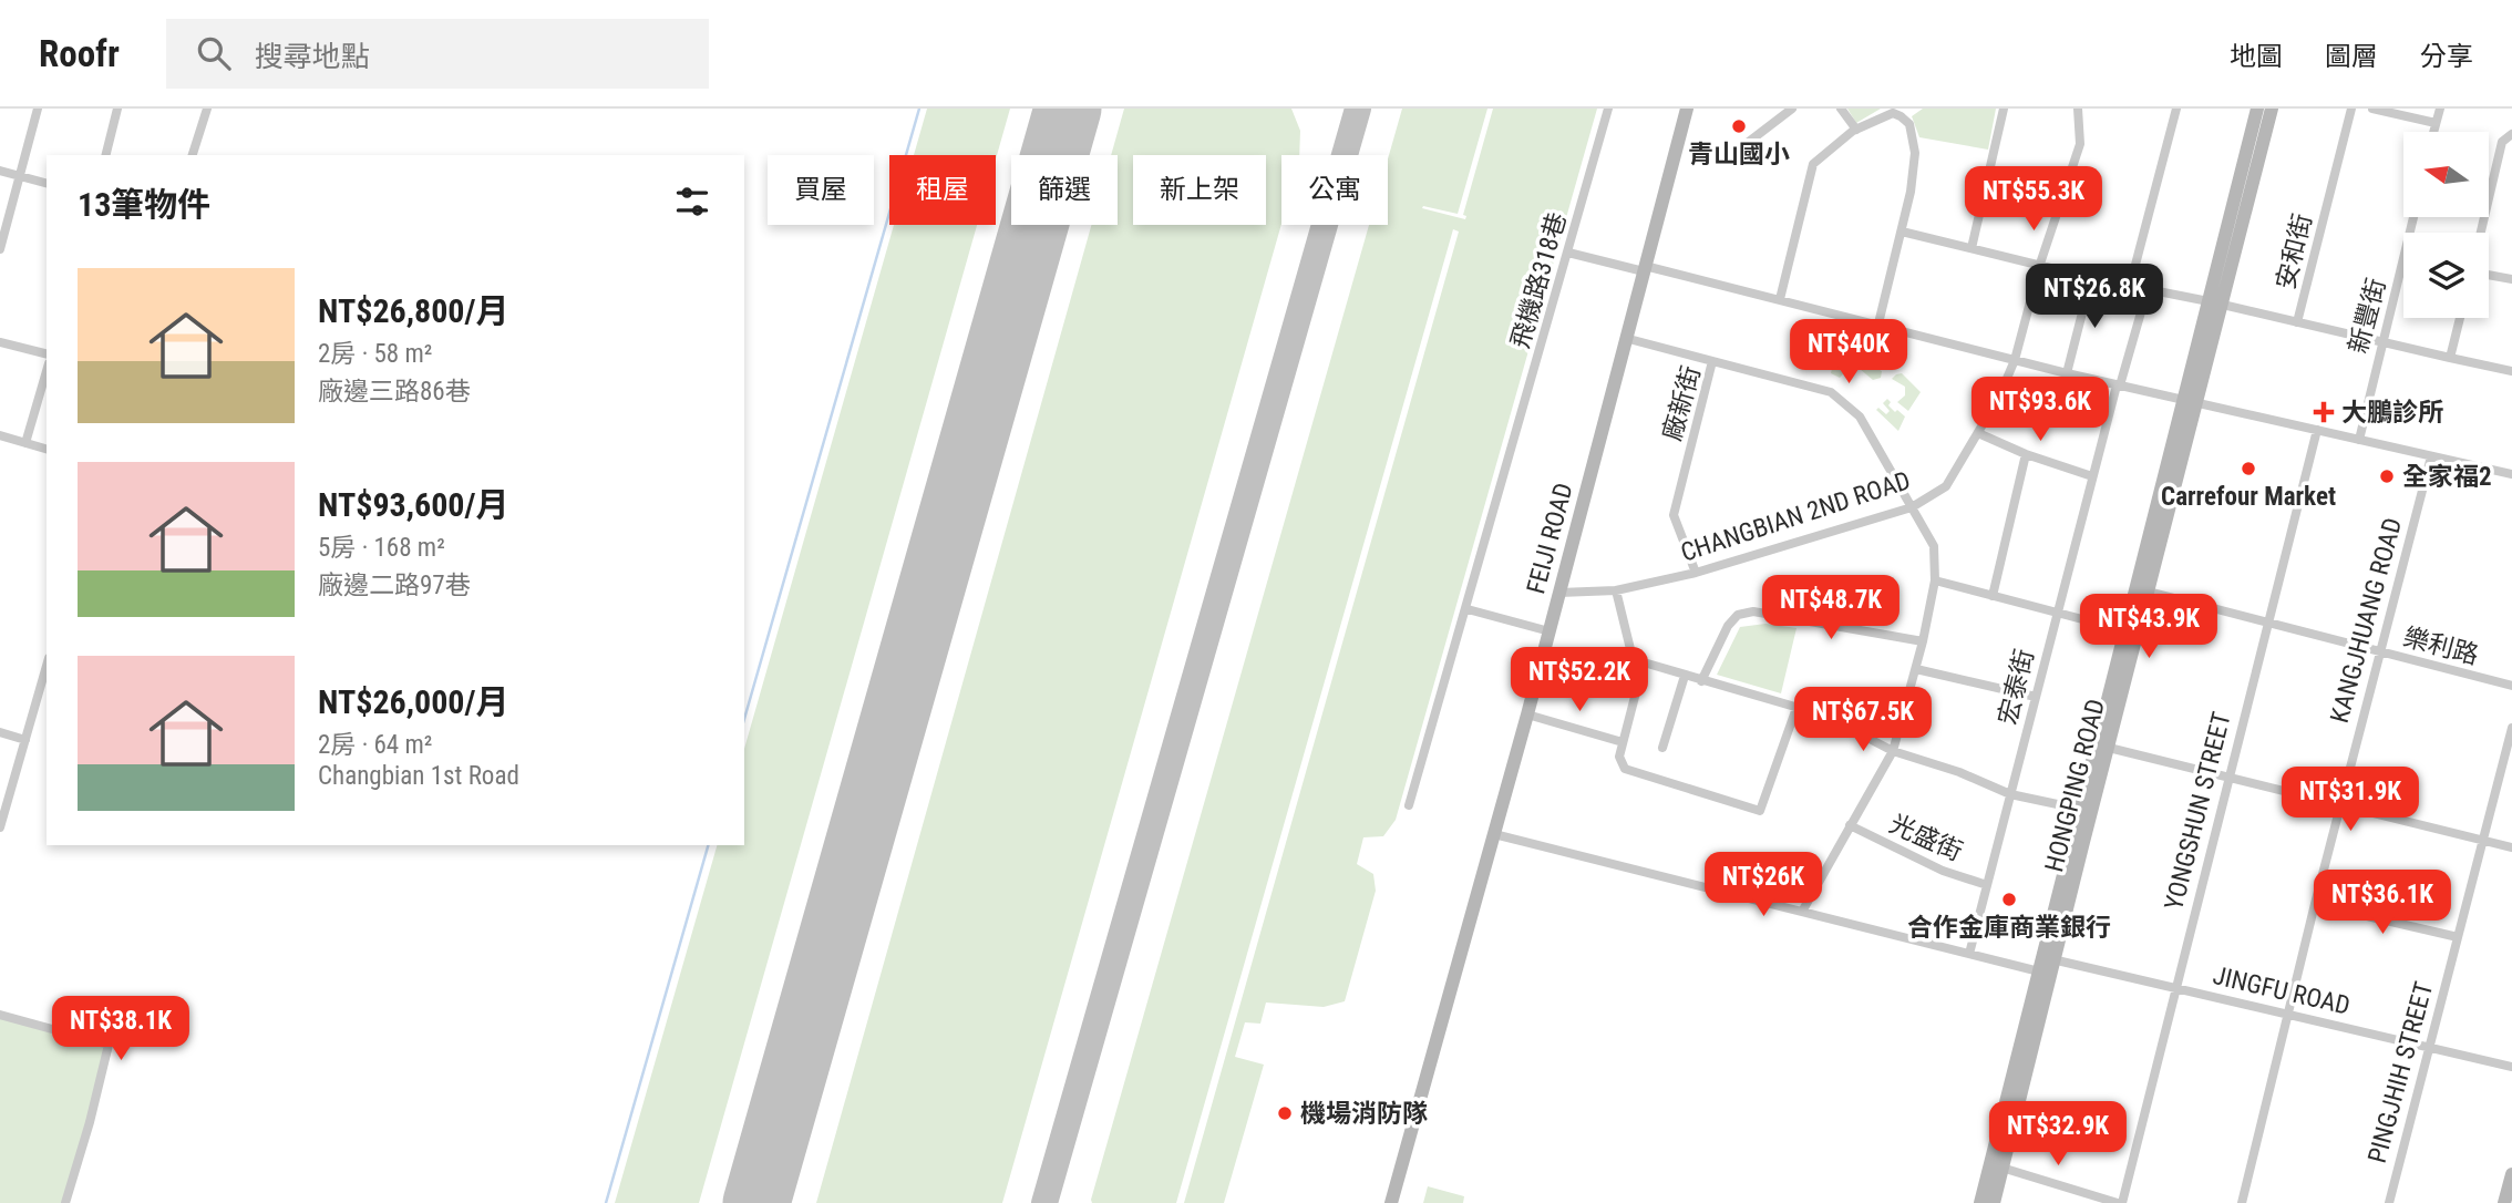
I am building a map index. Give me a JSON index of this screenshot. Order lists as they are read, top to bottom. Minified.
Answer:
{"streets":{"street":["安和街","飛機路318巷","新豐街","廠新街","CHANGBIAN 2ND ROAD","FEIJI ROAD","KANGJHUANG ROAD","樂利路","宏泰街","HONGPING ROAD","YONGSHUN STREET","光盛街","JINGFU ROAD","PINGJHIH STREET"]},"crossings":[["安和街","新豐街"],["廠新街","CHANGBIAN 2ND ROAD"],["廠新街","光盛街"],["廠新街","JINGFU ROAD"],["CHANGBIAN 2ND ROAD","FEIJI ROAD"],["FEIJI ROAD","JINGFU ROAD"],["KANGJHUANG ROAD","樂利路"],["KANGJHUANG ROAD","JINGFU ROAD"],["樂利路","HONGPING ROAD"],["樂利路","YONGSHUN STREET"],["宏泰街","光盛街"],["宏泰街","JINGFU ROAD"],["HONGPING ROAD","JINGFU ROAD"],["YONGSHUN STREET","JINGFU ROAD"],["JINGFU ROAD","PINGJHIH STREET"]],"places":{"other":["青山國小","Carrefour Market","全家福2","合作金庫商業銀行","機場消防隊"],"health":["大鵬診所"]},"north":"left","page":{"header":"Roofr","search":"搜尋地點","nav":["地圖","圖層","分享"],"chip":["買屋","租屋","篩選","新上架","公寓"],"heading":"13筆物件","price":["NT$55.3K","NT$26.8K","NT$40K","NT$93.6K","NT$48.7K","NT$43.9K","NT$52.2K","NT$67.5K","NT$31.9K","NT$26K","NT$36.1K","NT$38.1K","NT$32.9K"],"list":[{"name":"NT$26,800/月","note":"2房 · 58 m² · 廠邊三路86巷"},{"name":"NT$93,600/月","note":"5房 · 168 m² · 廠邊二路97巷"},{"name":"NT$26,000/月","note":"2房 · 64 m² · Changbian 1st Road"}]}}
